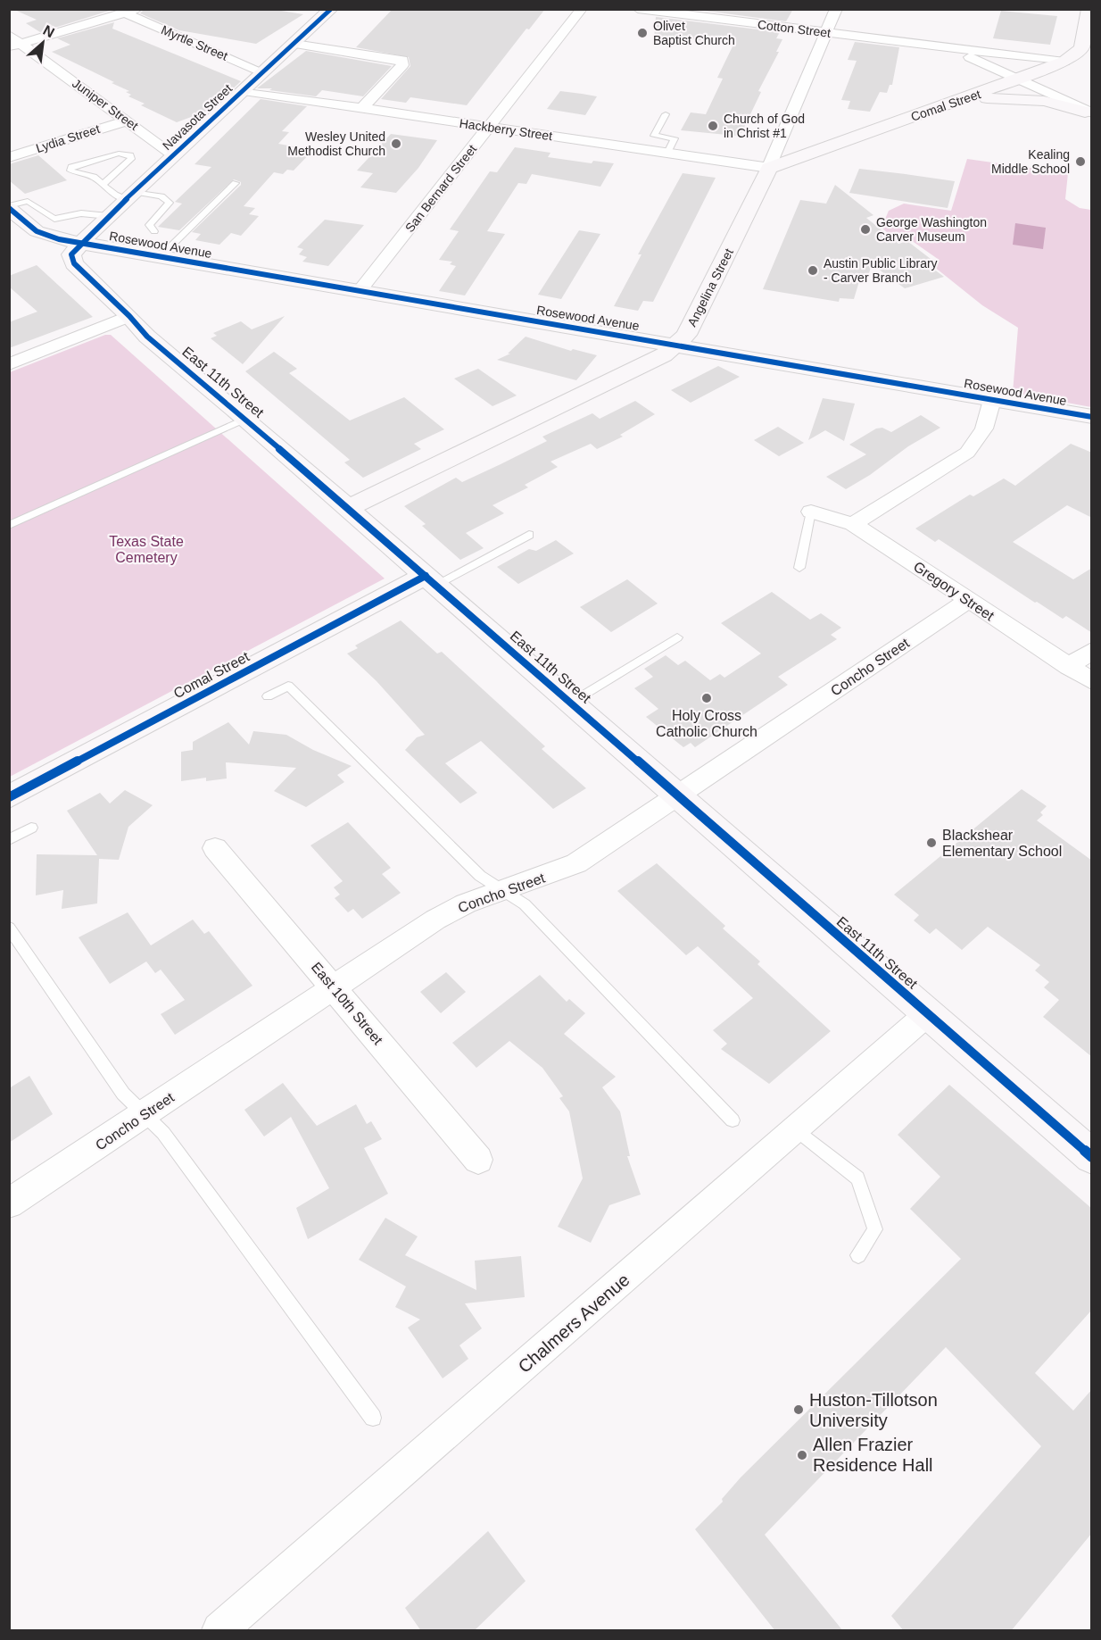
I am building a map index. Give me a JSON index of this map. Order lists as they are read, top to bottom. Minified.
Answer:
{"streets":{"street":["Cotton Street","Myrtle Street","Juniper Street","Comal Street","Navasota Street","Hackberry Street","Lydia Street","San Bernard Street","Rosewood Avenue","Angelina Street","East 11th Street","Gregory Street","Concho Street","East 10th Street","Chalmers Avenue"]},"crossings":[["Cotton Street","Comal Street"],["Cotton Street","Angelina Street"],["Myrtle Street","Navasota Street"],["Juniper Street","Navasota Street"],["Juniper Street","Lydia Street"],["Comal Street","Hackberry Street"],["Comal Street","Angelina Street"],["Comal Street","East 11th Street"],["Navasota Street","Hackberry Street"],["Navasota Street","Rosewood Avenue"],["Navasota Street","East 11th Street"],["Hackberry Street","San Bernard Street"],["Hackberry Street","Angelina Street"],["San Bernard Street","Rosewood Avenue"],["Rosewood Avenue","Angelina Street"],["Rosewood Avenue","East 11th Street"],["Angelina Street","East 11th Street"],["East 11th Street","Concho Street"],["East 11th Street","Chalmers Avenue"],["Gregory Street","Concho Street"],["Concho Street","East 10th Street"]],"parks":["Texas State Cemetery"],"places":["Olivet Baptist Church","Church of God in Christ #1","Wesley United Methodist Church","Kealing Middle School","George Washington Carver Museum","Austin Public Library - Carver Branch","Holy Cross Catholic Church","Blackshear Elementary School","Huston-Tillotson University","Allen Frazier Residence Hall"],"north":"top right"}
